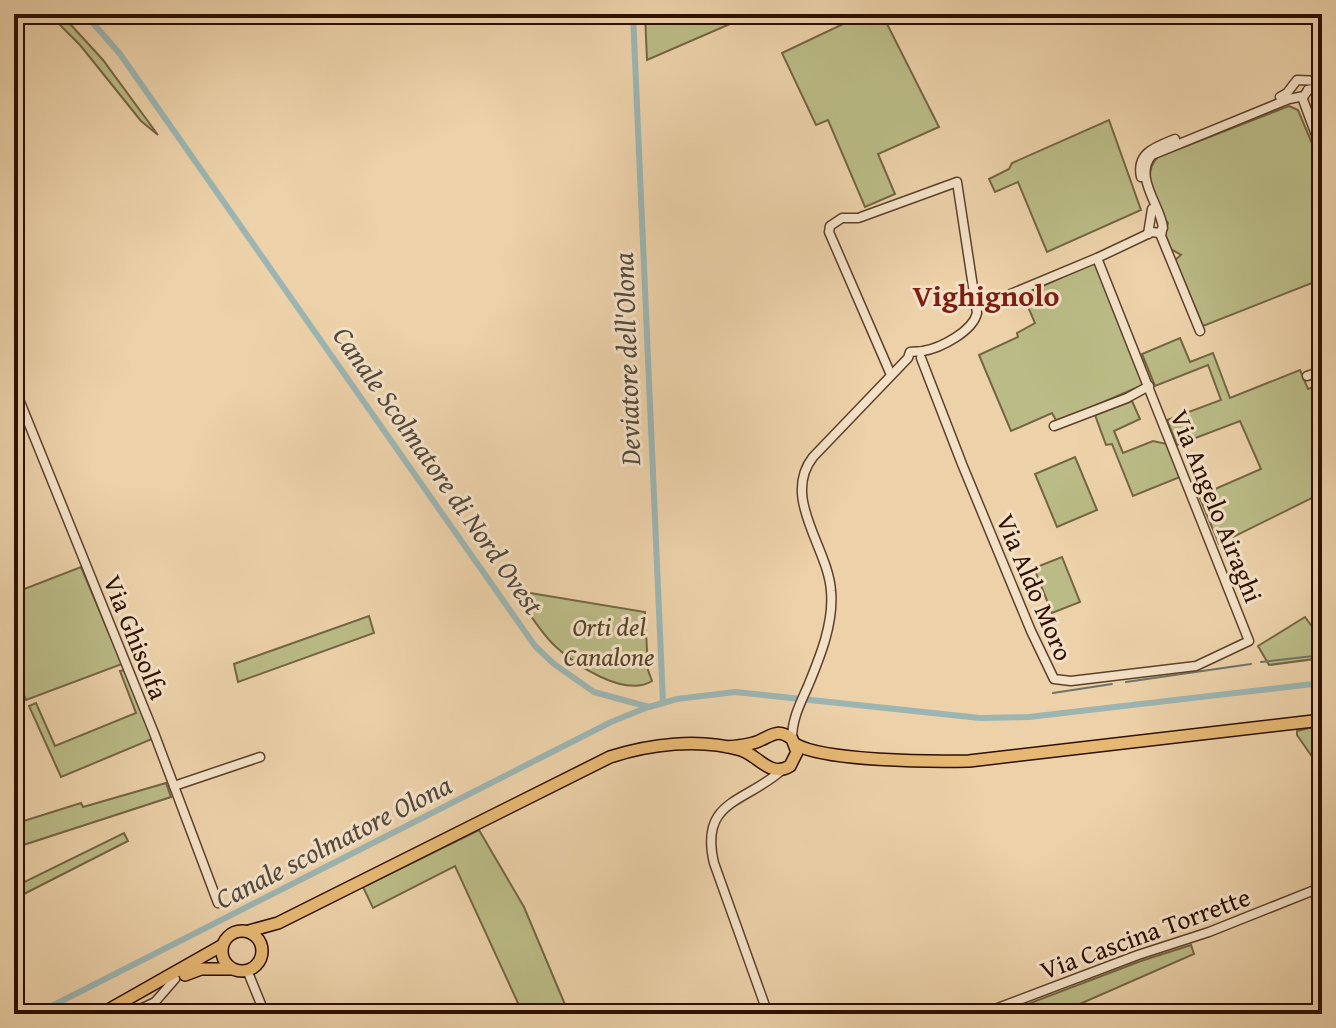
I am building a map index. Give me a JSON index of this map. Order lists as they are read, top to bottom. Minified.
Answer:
{"streets":{"street":["Via Angelo Airaghi","Via Aldo Moro","Via Ghisolfa","Via Cascina Torrette"]},"crossings":[["Via Angelo Airaghi","Via Aldo Moro"]],"districts":["Vighignolo"],"water":["Deviatore dell'Olona","Canale Scolmatore di Nord Ovest","Canale scolmatore Olona"],"parks":["Orti del Canalone"]}
